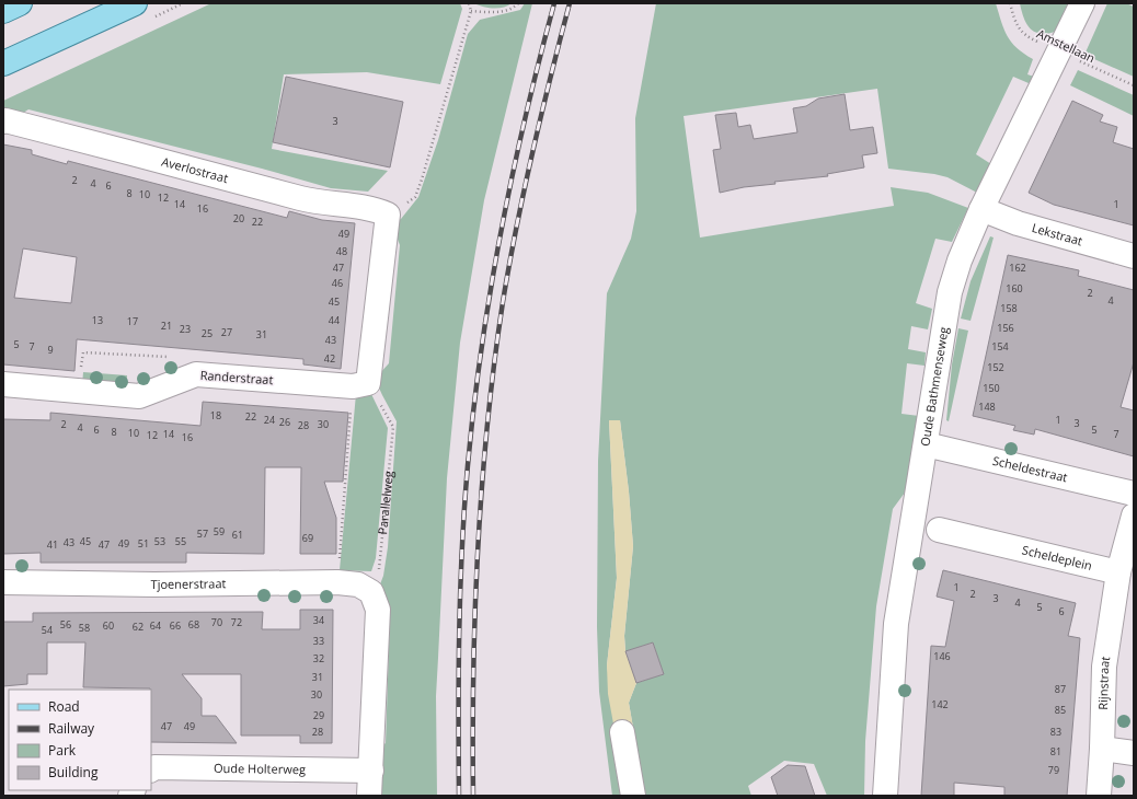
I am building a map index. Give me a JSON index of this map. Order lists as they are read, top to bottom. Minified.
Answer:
{"streets":{"street":["Averlostraat","Lekstraat","Randerstraat","Oude Bathmenseweg","Scheldestraat","Scheldeplein","Tjoenerstraat","Rijnstraat","Oude Holterweg"],"path":["Amstellaan","Parallelweg"]},"crossings":[["Amstellaan","Oude Bathmenseweg"],["Lekstraat","Oude Bathmenseweg"],["Randerstraat","Parallelweg"],["Oude Bathmenseweg","Scheldestraat"],["Parallelweg","Tjoenerstraat"],["Scheldeplein","Rijnstraat"]],"house_numbers":["3","2","4","6","8","10","12","14","1","16","20","22","49","48","47","162","46","160","2","4","45","158","13","44","17","21","156","23","27","25","31","43","5","7","154","9","42","152","150","148","18","22","24","1","26","3","2","30","28","4","6","5","8","10","14","7","12","16","59","57","61","69","45","53","55","43","49","51","41","47","1","2","3","4","5","6","34","70","72","56","68","60","64","66","62","58","54","33","146","32","31","87","30","142","85","29","47","49","28","83","81","79"],"legend":["Road","Railway","Park","Building"]}
